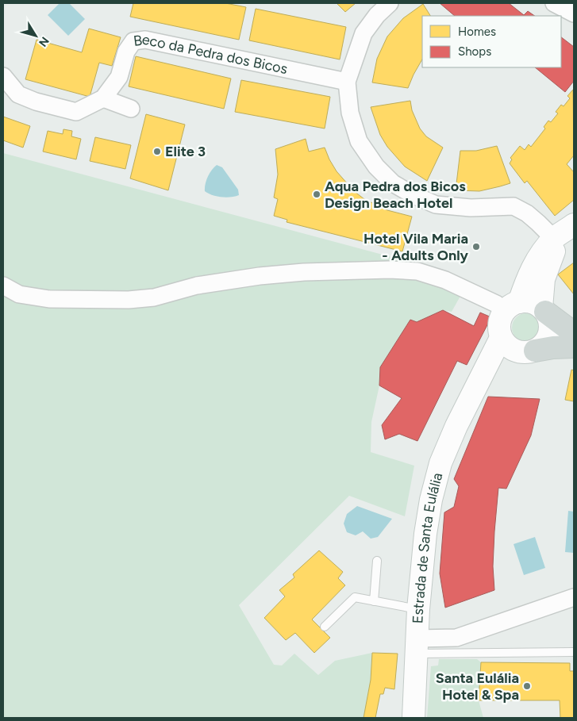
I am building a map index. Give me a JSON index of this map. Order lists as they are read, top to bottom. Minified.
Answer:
{"streets":{"main road":["Estrada de Santa Eulália"],"street":["Beco da Pedra dos Bicos"]},"places":["Elite 3","Aqua Pedra dos Bicos Design Beach Hotel","Hotel Vila Maria - Adults Only","Santa Eulália Hotel & Spa"],"legend":["Homes","Shops"],"north":"bottom right"}
